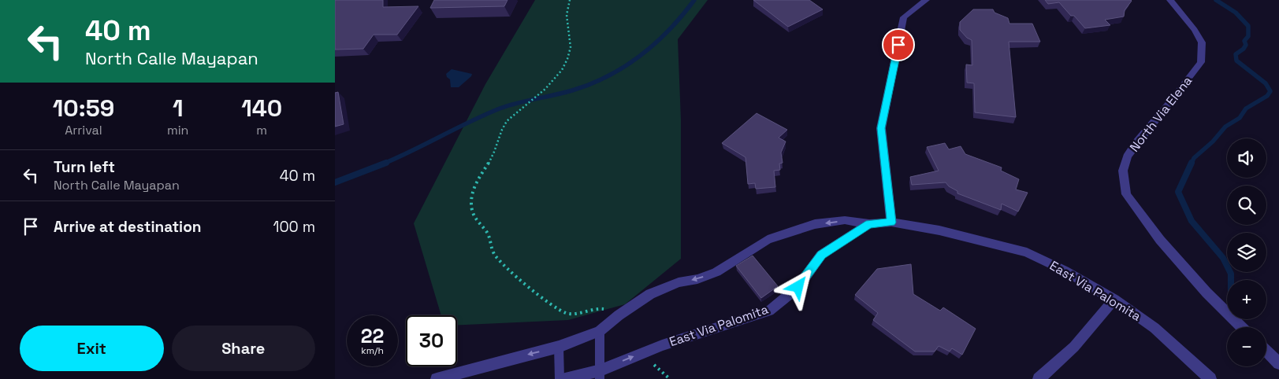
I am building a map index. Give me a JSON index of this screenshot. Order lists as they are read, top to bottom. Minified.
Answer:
{"streets":{"street":["North Via Elena","East Via Palomita"]},"page":{"turn":["40 m","North Calle Mayapan"],"eta":["10:59","Arrival","1","min","140","m"],"map_buttons":["+","−"],"list":[{"name":"Turn left","note":"North Calle Mayapan","value":"40 m"},{"name":"Arrive at destination","value":"100 m"}],"speed":"22 km/h","limit":"30","buttons":["Exit","Share"]}}
